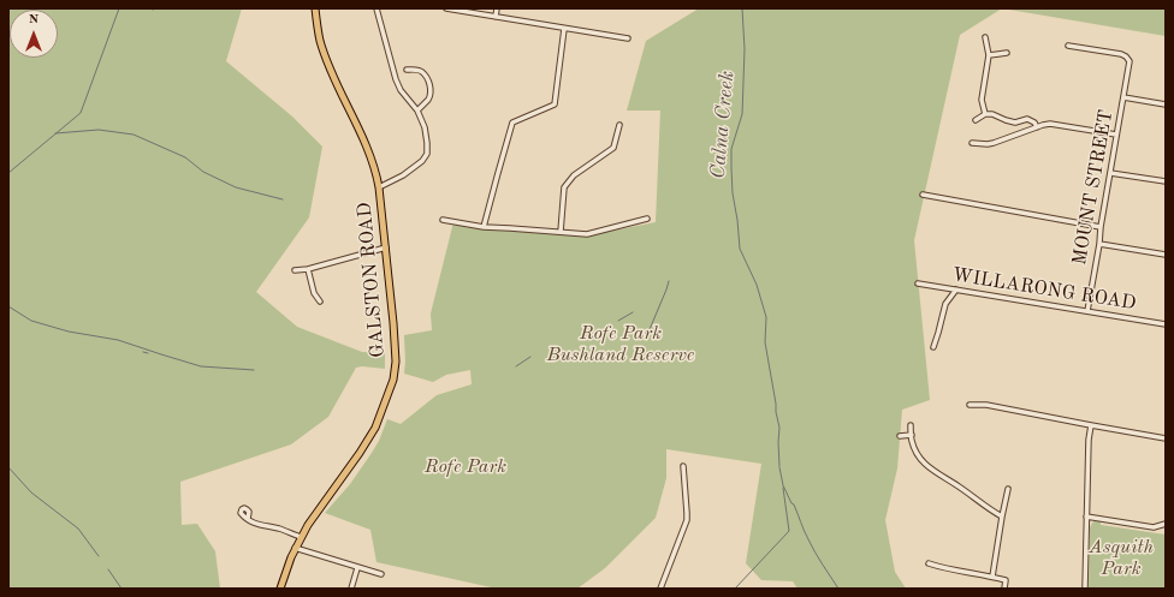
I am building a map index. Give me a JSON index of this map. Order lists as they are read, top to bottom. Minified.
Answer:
{"streets":{"main road":["GALSTON ROAD"],"street":["MOUNT STREET","WILLARONG ROAD"]},"crossings":[["MOUNT STREET","WILLARONG ROAD"]],"water":["Calna Creek"],"parks":["Rofe Park Bushland Reserve","Rofe Park","Asquith Park"],"north":"top"}
